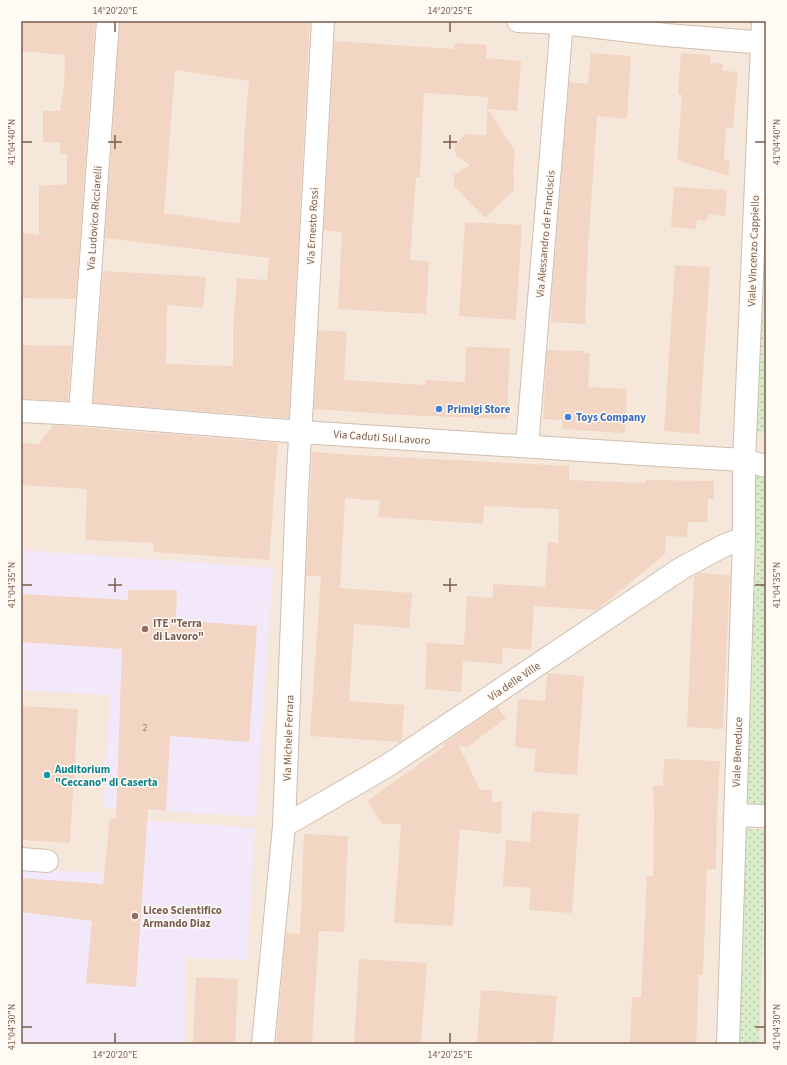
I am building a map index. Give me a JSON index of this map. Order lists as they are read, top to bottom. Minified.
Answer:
{"streets":{"street":["Via Ludovico Ricciarelli","Via Ernesto Rossi","Via Alessandro de Franciscis","Viale Vincenzo Cappiello","Via Caduti Sul Lavoro","Via delle Ville","Via Michele Ferrara","Viale Beneduce"]},"crossings":[["Via Ludovico Ricciarelli","Via Caduti Sul Lavoro"],["Via Ernesto Rossi","Via Caduti Sul Lavoro"],["Via Ernesto Rossi","Via Michele Ferrara"],["Via Alessandro de Franciscis","Via Caduti Sul Lavoro"],["Viale Vincenzo Cappiello","Via Caduti Sul Lavoro"],["Viale Vincenzo Cappiello","Viale Beneduce"],["Via Caduti Sul Lavoro","Via Michele Ferrara"],["Via Caduti Sul Lavoro","Viale Beneduce"],["Via delle Ville","Via Michele Ferrara"],["Via delle Ville","Viale Beneduce"]],"places":["Primigi Store","Toys Company","ITE \"Terra di Lavoro\"","Auditorium \"Ceccano\" di Caserta","Liceo Scientifico Armando Diaz"],"house_numbers":["2"],"coordinates":["14°20'20\"E","14°20'25\"E","41°04'40\"N","41°04'35\"N","41°04'30\"N"]}
